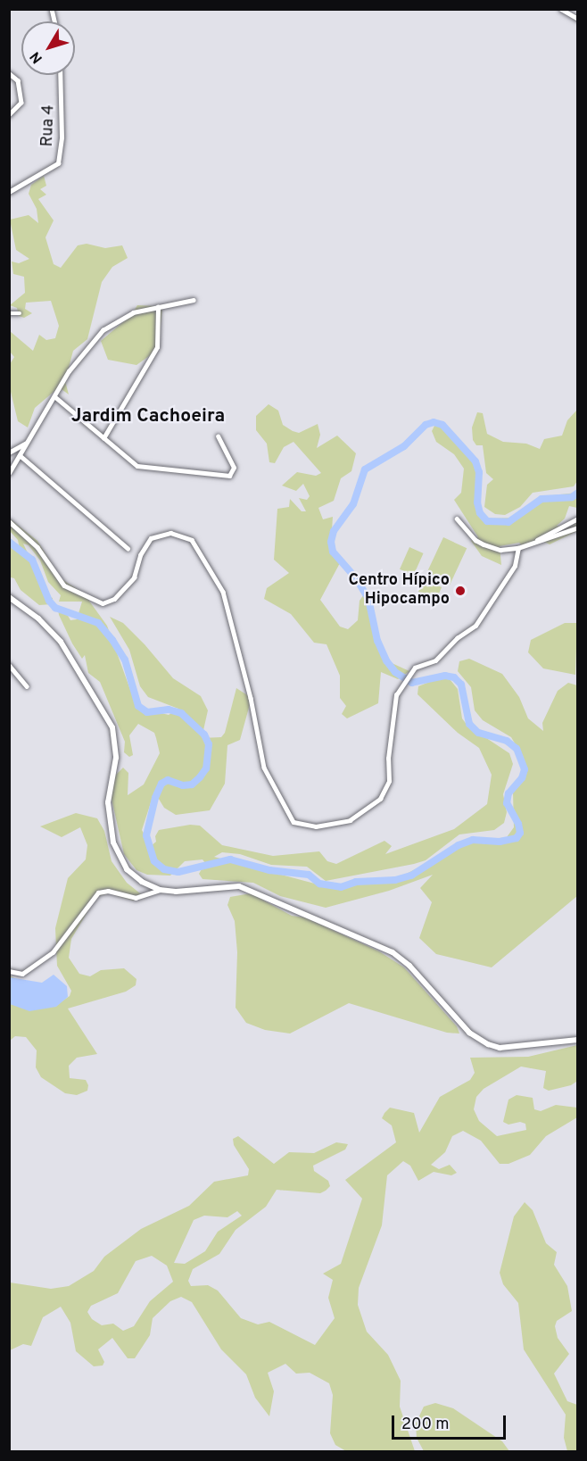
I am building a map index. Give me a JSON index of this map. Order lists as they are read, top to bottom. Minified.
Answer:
{"streets":{"street":["Rua 4"]},"districts":["Jardim Cachoeira"],"places":["Centro Hípico Hipocampo"],"scale_bar":"200 m","north":"bottom left"}
